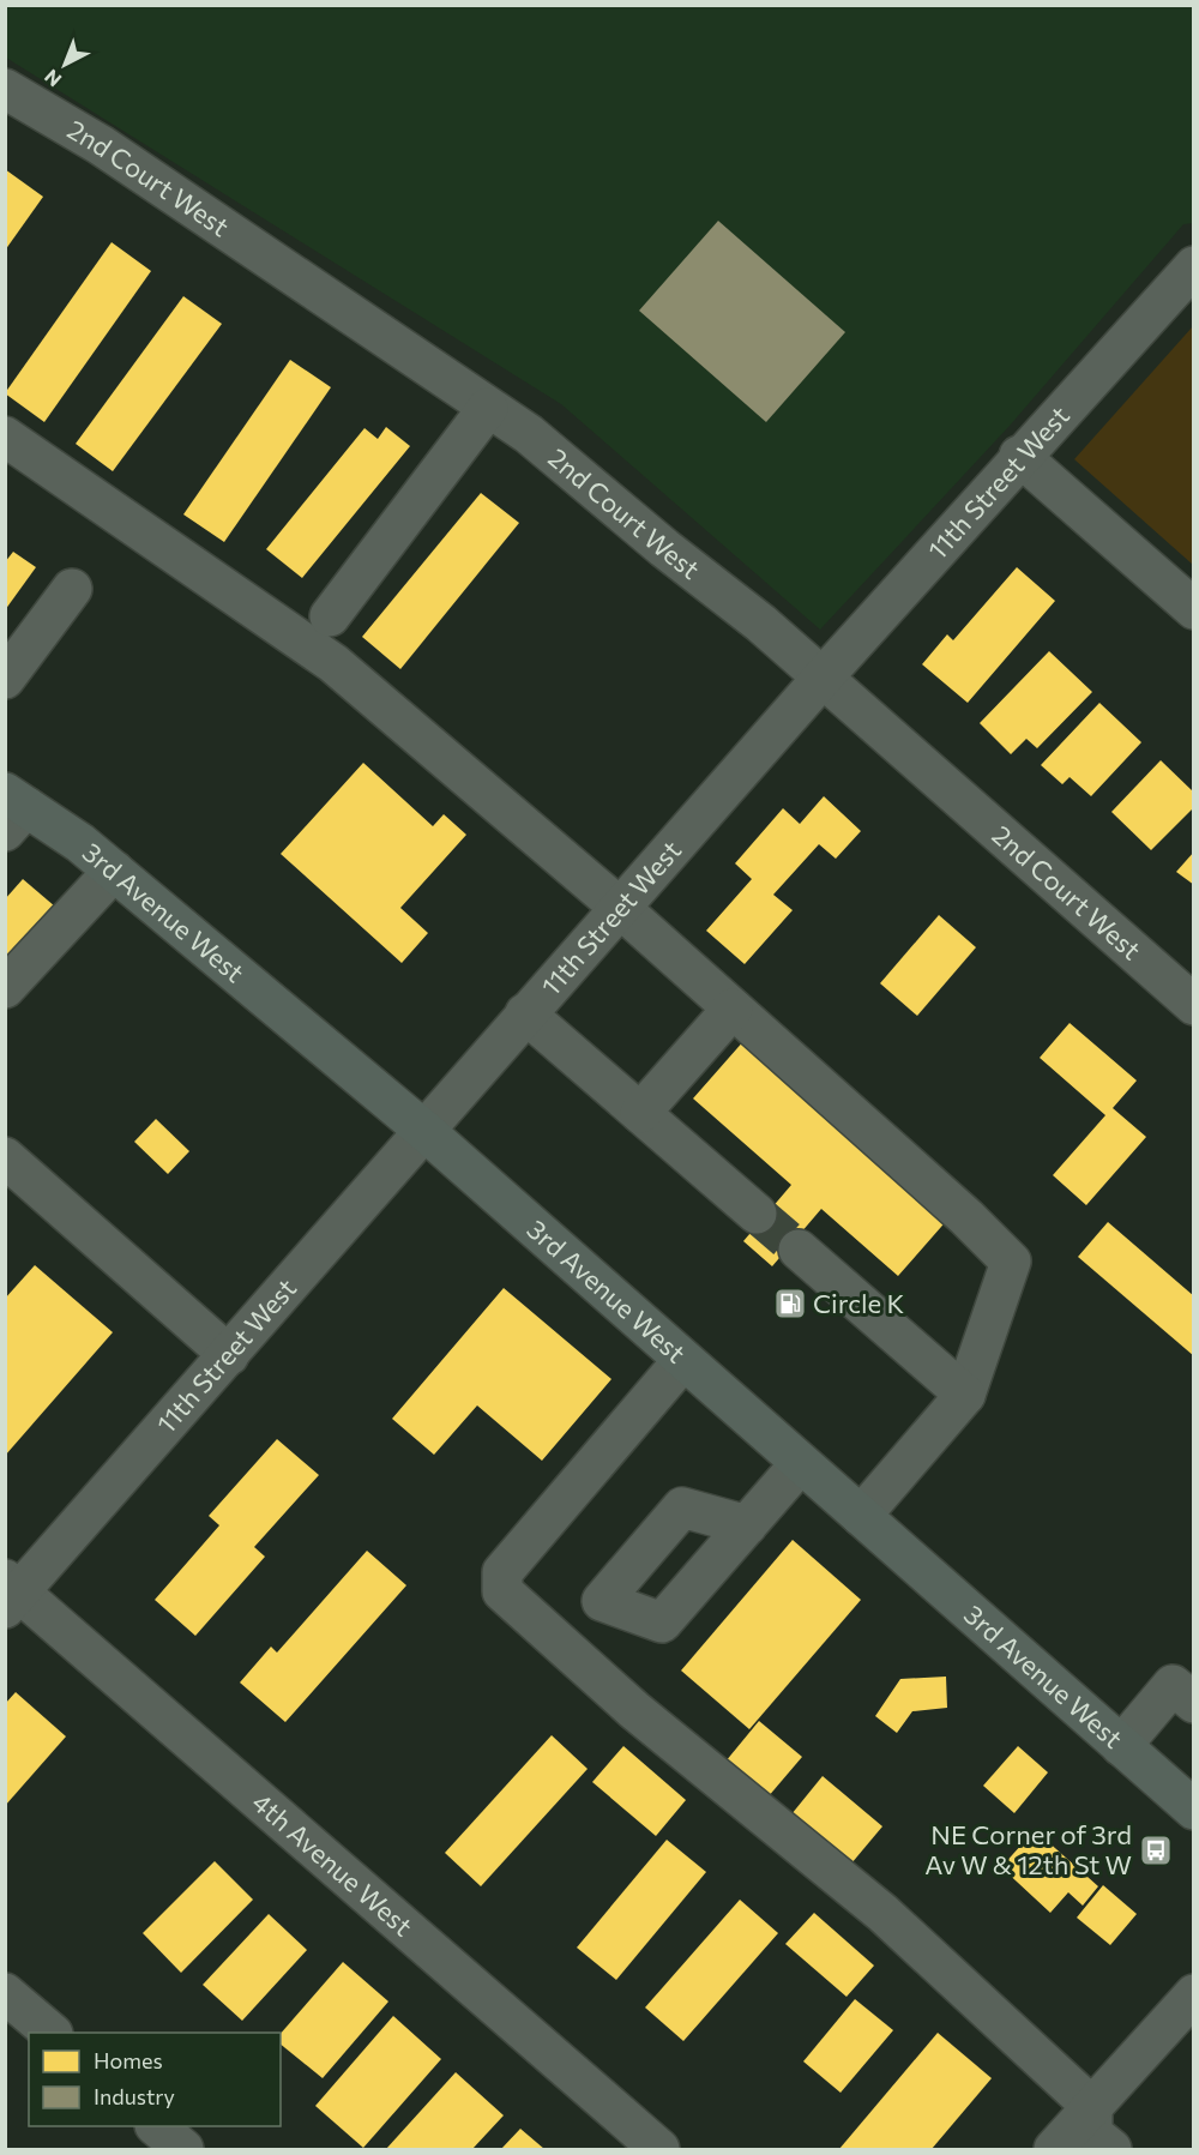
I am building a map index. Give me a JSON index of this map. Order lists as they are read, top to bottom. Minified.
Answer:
{"streets":{"main road":["3rd Avenue West"],"street":["2nd Court West","11th Street West","4th Avenue West"]},"crossings":[["2nd Court West","11th Street West"],["11th Street West","3rd Avenue West"],["11th Street West","4th Avenue West"]],"places":{"fuel station":["Circle K"],"bus stop":["NE Corner of 3rd Av W & 12th St W"]},"legend":["Homes","Industry"],"north":"bottom left"}
